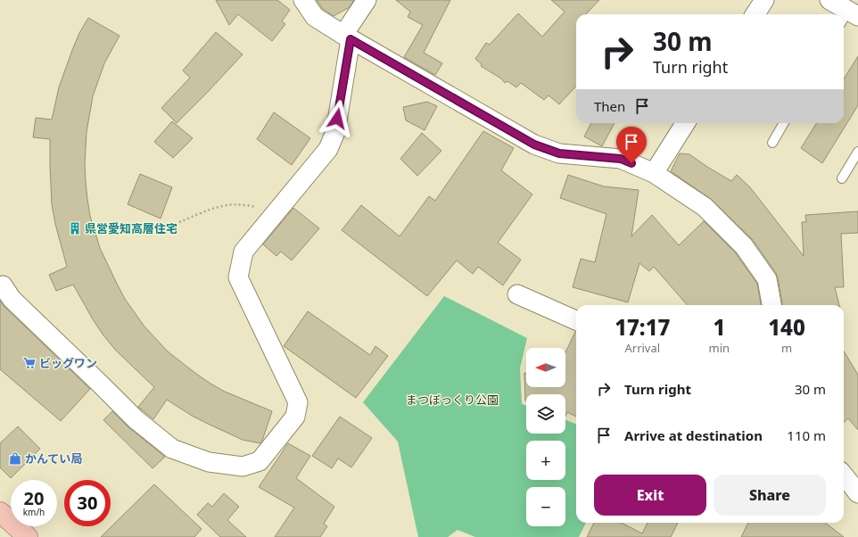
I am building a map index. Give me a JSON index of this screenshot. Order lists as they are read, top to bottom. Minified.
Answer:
{"parks":["まつぼっくり公園"],"places":{"building":["県営愛知高層住宅"],"supermarket":["ビッグワン"],"shop":["かんてい局"]},"north":"left","page":{"turn":["30 m","Turn right"],"then":"Then","eta":["17:17","Arrival","1","min","140","m"],"map_buttons":["+","−"],"list":[{"name":"Turn right","value":"30 m"},{"name":"Arrive at destination","value":"110 m"}],"buttons":["Exit","Share"],"speed":"20 km/h","limit":"30"}}
